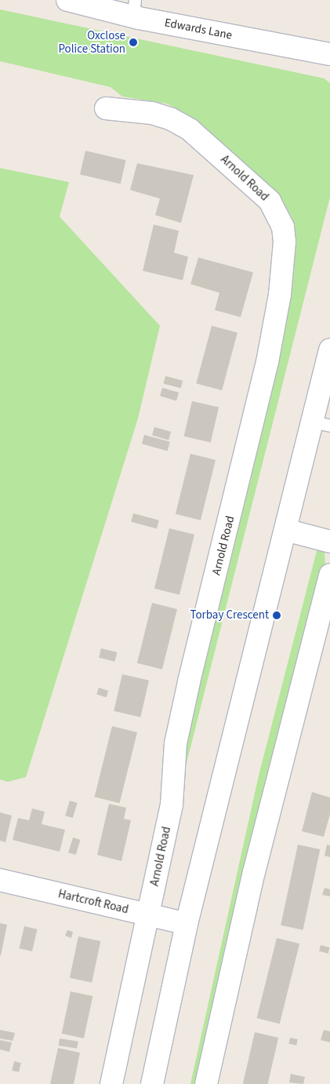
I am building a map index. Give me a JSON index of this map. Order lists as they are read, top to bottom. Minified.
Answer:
{"streets":{"street":["Edwards Lane","Arnold Road","Hartcroft Road"]},"crossings":[["Arnold Road","Hartcroft Road"]],"places":["Oxclose Police Station","Torbay Crescent"]}
